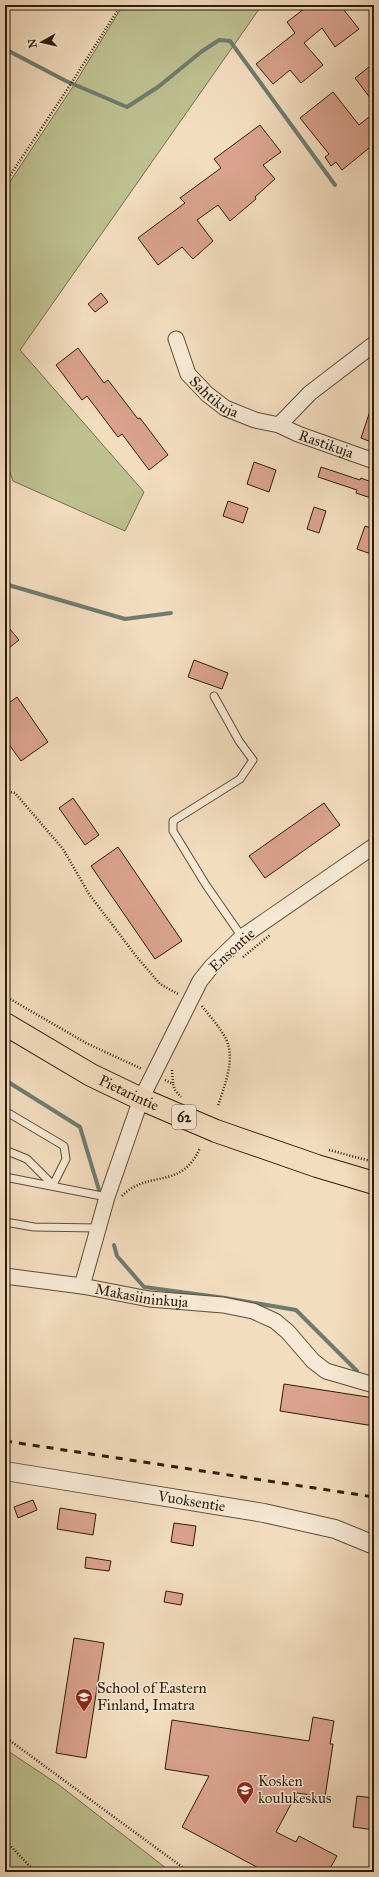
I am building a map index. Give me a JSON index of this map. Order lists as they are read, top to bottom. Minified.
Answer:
{"streets":{"main road":["Pietarintie","62"],"street":["Sahtikuja","Rastikuja","Ensontie","Makasiininkuja","Vuoksentie"]},"crossings":[["Sahtikuja","Rastikuja"],["Ensontie","Pietarintie"],["Ensontie","Makasiininkuja"],["Pietarintie","Makasiininkuja"]],"places":{"school or university":["School of Eastern Finland, Imatra","Kosken koulukeskus"]},"north":"left"}
